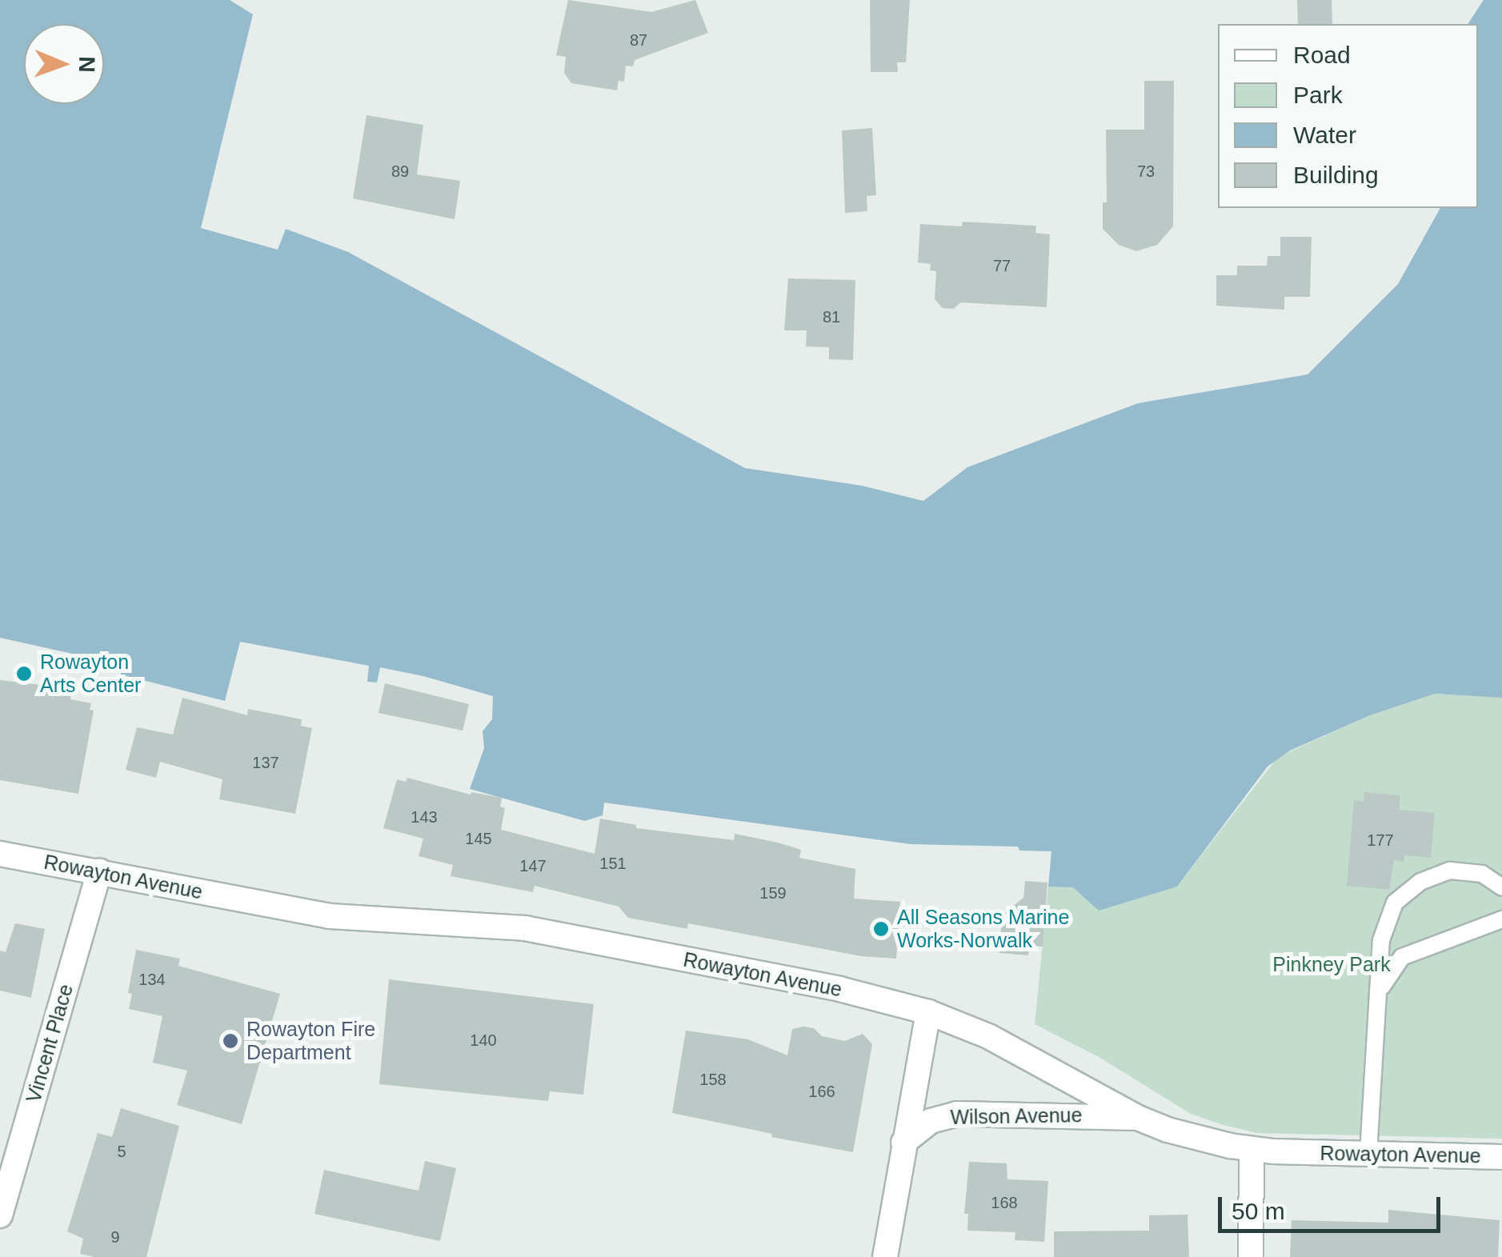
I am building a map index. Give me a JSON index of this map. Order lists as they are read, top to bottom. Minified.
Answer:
{"streets":{"main road":["Rowayton Avenue","Vincent Place","Wilson Avenue"]},"crossings":[["Rowayton Avenue","Vincent Place"],["Rowayton Avenue","Wilson Avenue"]],"parks":["Pinkney Park"],"places":["Rowayton Arts Center","All Seasons Marine Works-Norwalk","Rowayton Fire Department"],"house_numbers":["87","89","73","77","81","137","143","145","177","151","147","159","134","140","158","166","5","168","9"],"legend":["Road","Park","Water","Building"],"scale_bar":"50 m","north":"right"}
